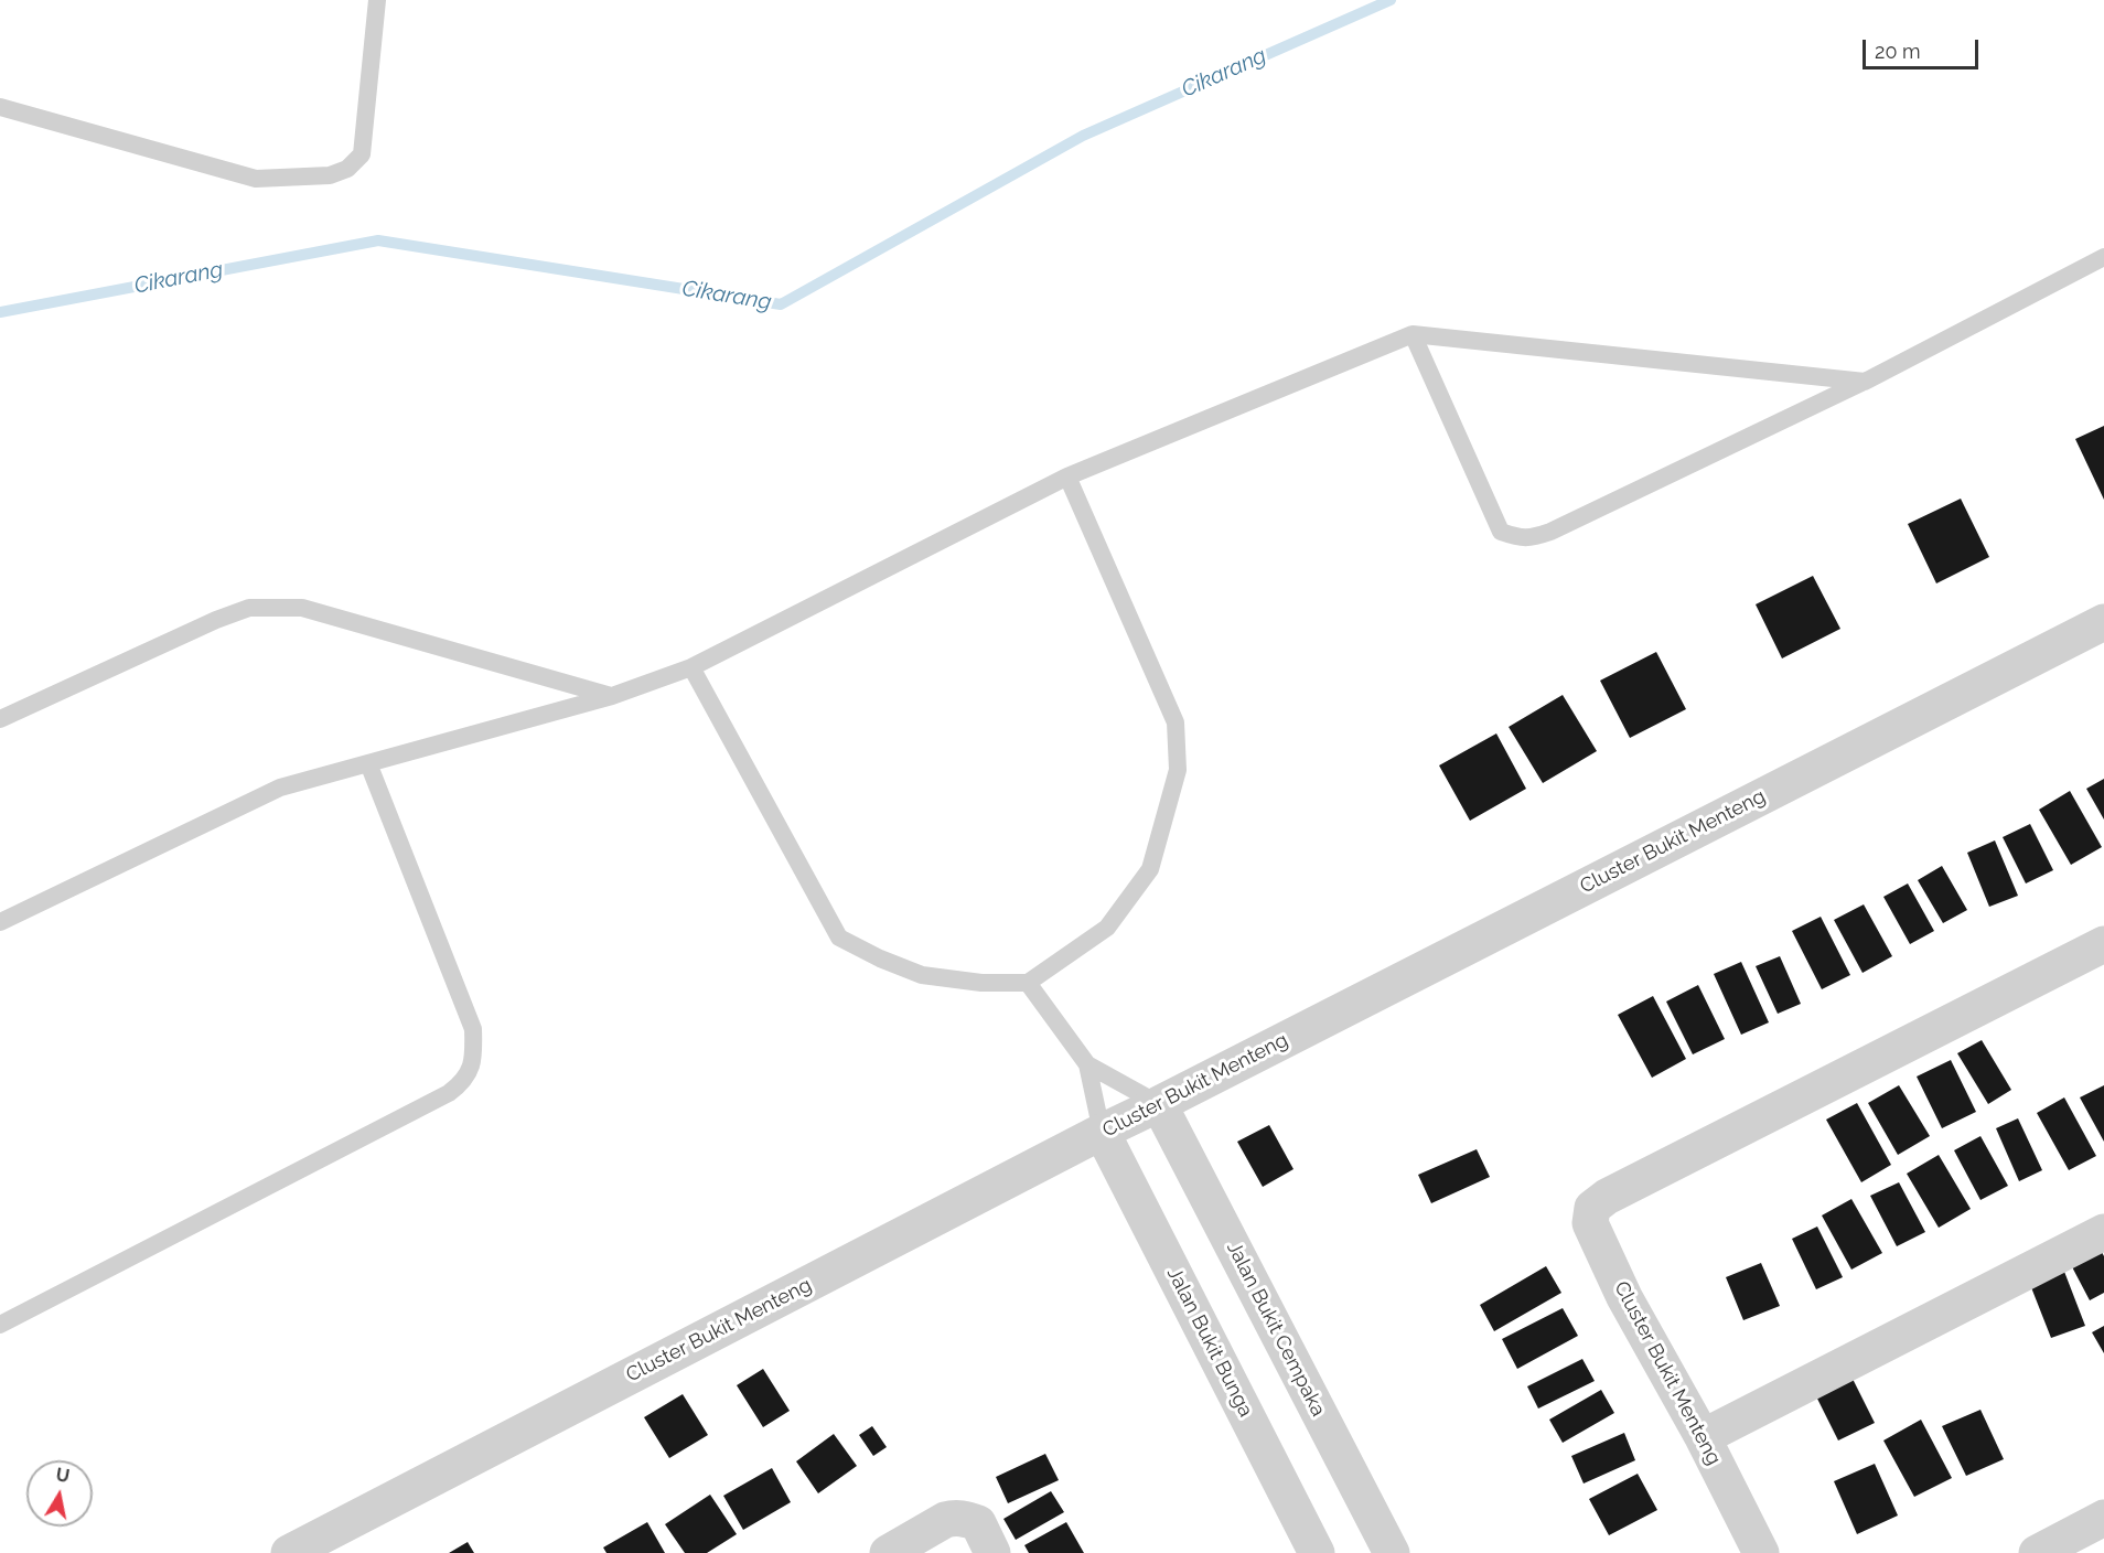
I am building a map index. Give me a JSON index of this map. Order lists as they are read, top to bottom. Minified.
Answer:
{"streets":{"street":["Cluster Bukit Menteng","Jalan Bukit Cempaka","Jalan Bukit Bunga"]},"crossings":[["Cluster Bukit Menteng","Jalan Bukit Cempaka"],["Cluster Bukit Menteng","Jalan Bukit Bunga"]],"water":["Cikarang"],"scale_bar":"20 m","north":"top"}
